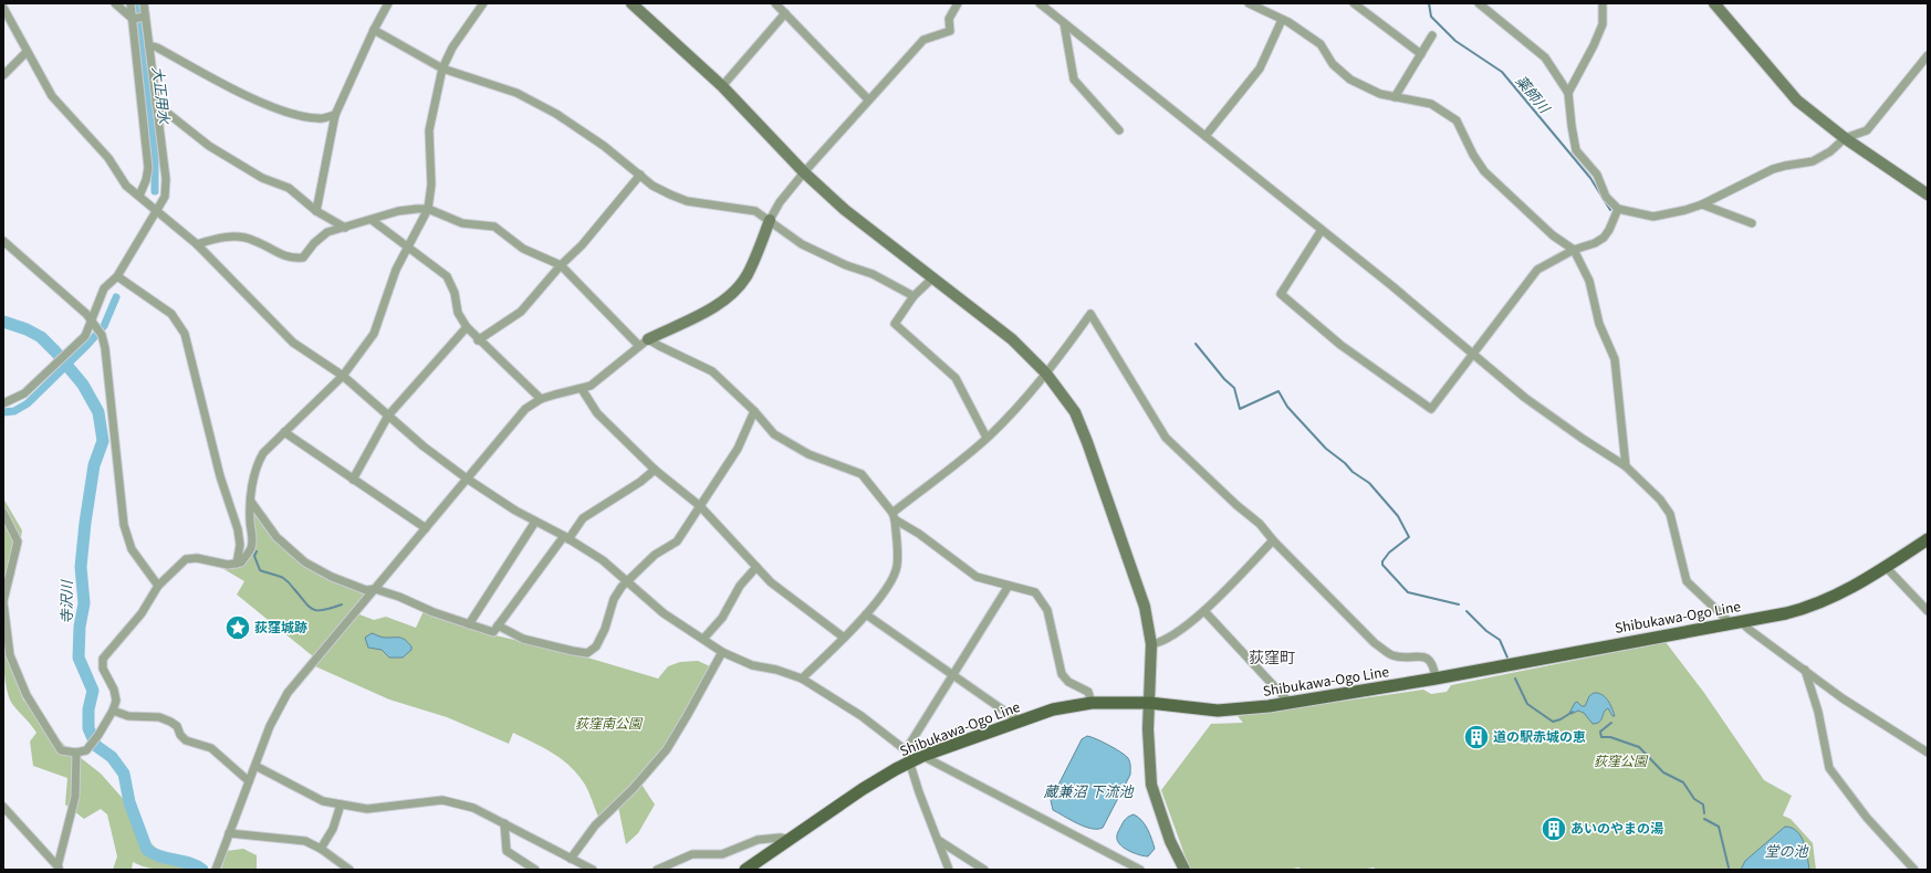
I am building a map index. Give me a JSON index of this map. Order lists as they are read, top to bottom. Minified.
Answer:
{"streets":{"main road":["Shibukawa-Ogo Line"]},"districts":["荻窪町"],"water":["薬師川","大正用水","寺沢川","蔵兼沼 下流池","堂の池"],"parks":["荻窪南公園","荻窪公園"],"places":{"place":["荻窪城跡"],"building":["道の駅赤城の恵","あいのやまの湯"]}}
